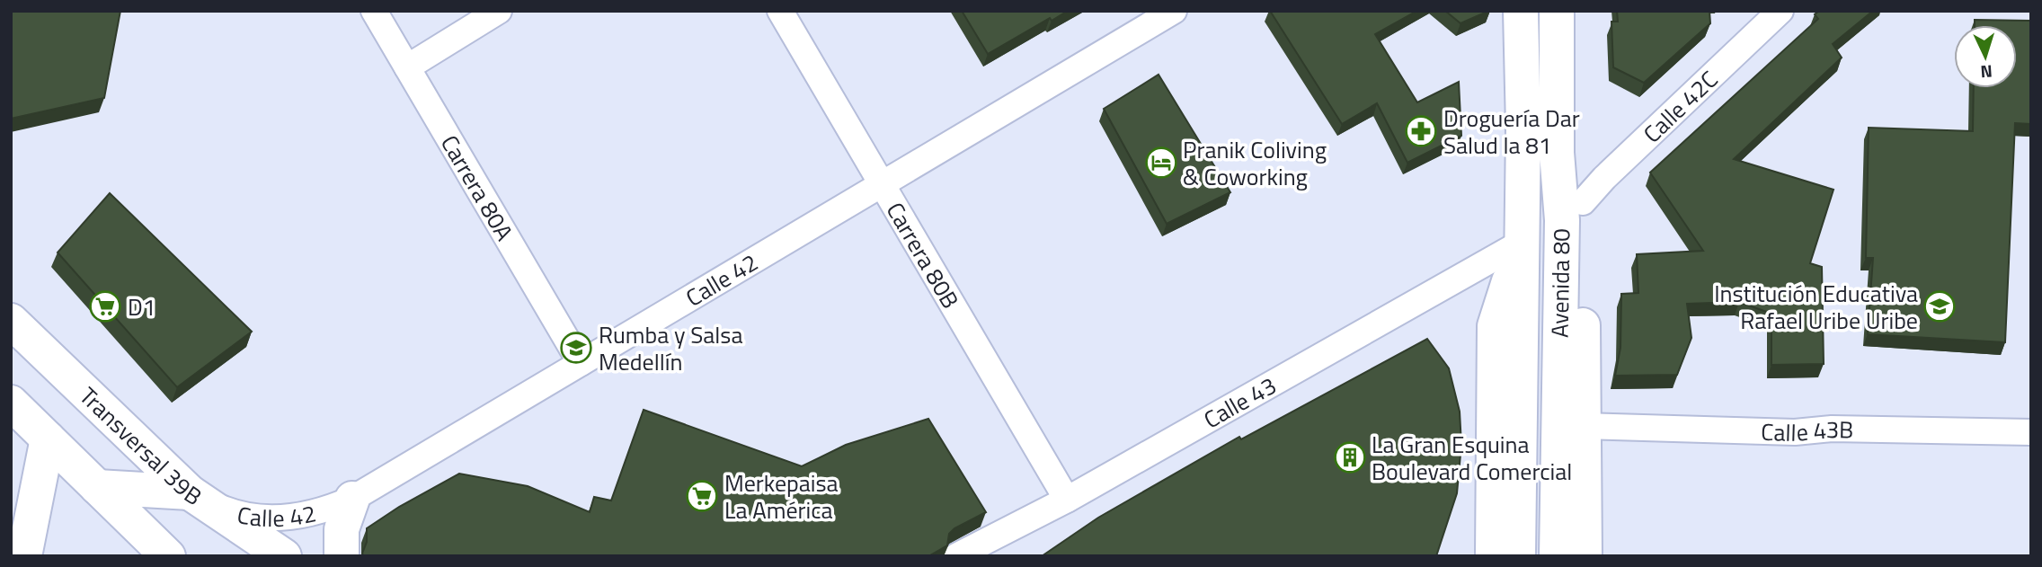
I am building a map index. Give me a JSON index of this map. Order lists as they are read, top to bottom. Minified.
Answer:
{"streets":{"main road":["Avenida 80","Transversal 39B"],"street":["Calle 42C","Carrera 80A","Carrera 80B","Calle 42","Calle 43","Calle 43B"]},"crossings":[["Carrera 80A","Calle 42"],["Carrera 80B","Calle 42"],["Carrera 80B","Calle 43"],["Calle 42","Transversal 39B"],["Avenida 80","Calle 43"]],"places":{"pharmacy":["Droguería Dar Salud la 81"],"hotel":["Pranik Coliving & Coworking"],"supermarket":["D1","Merkepaisa La América"],"school or university":["Institución Educativa Rafael Uribe Uribe","Rumba y Salsa Medellín"],"building":["La Gran Esquina Boulevard Comercial"]},"north":"bottom"}
